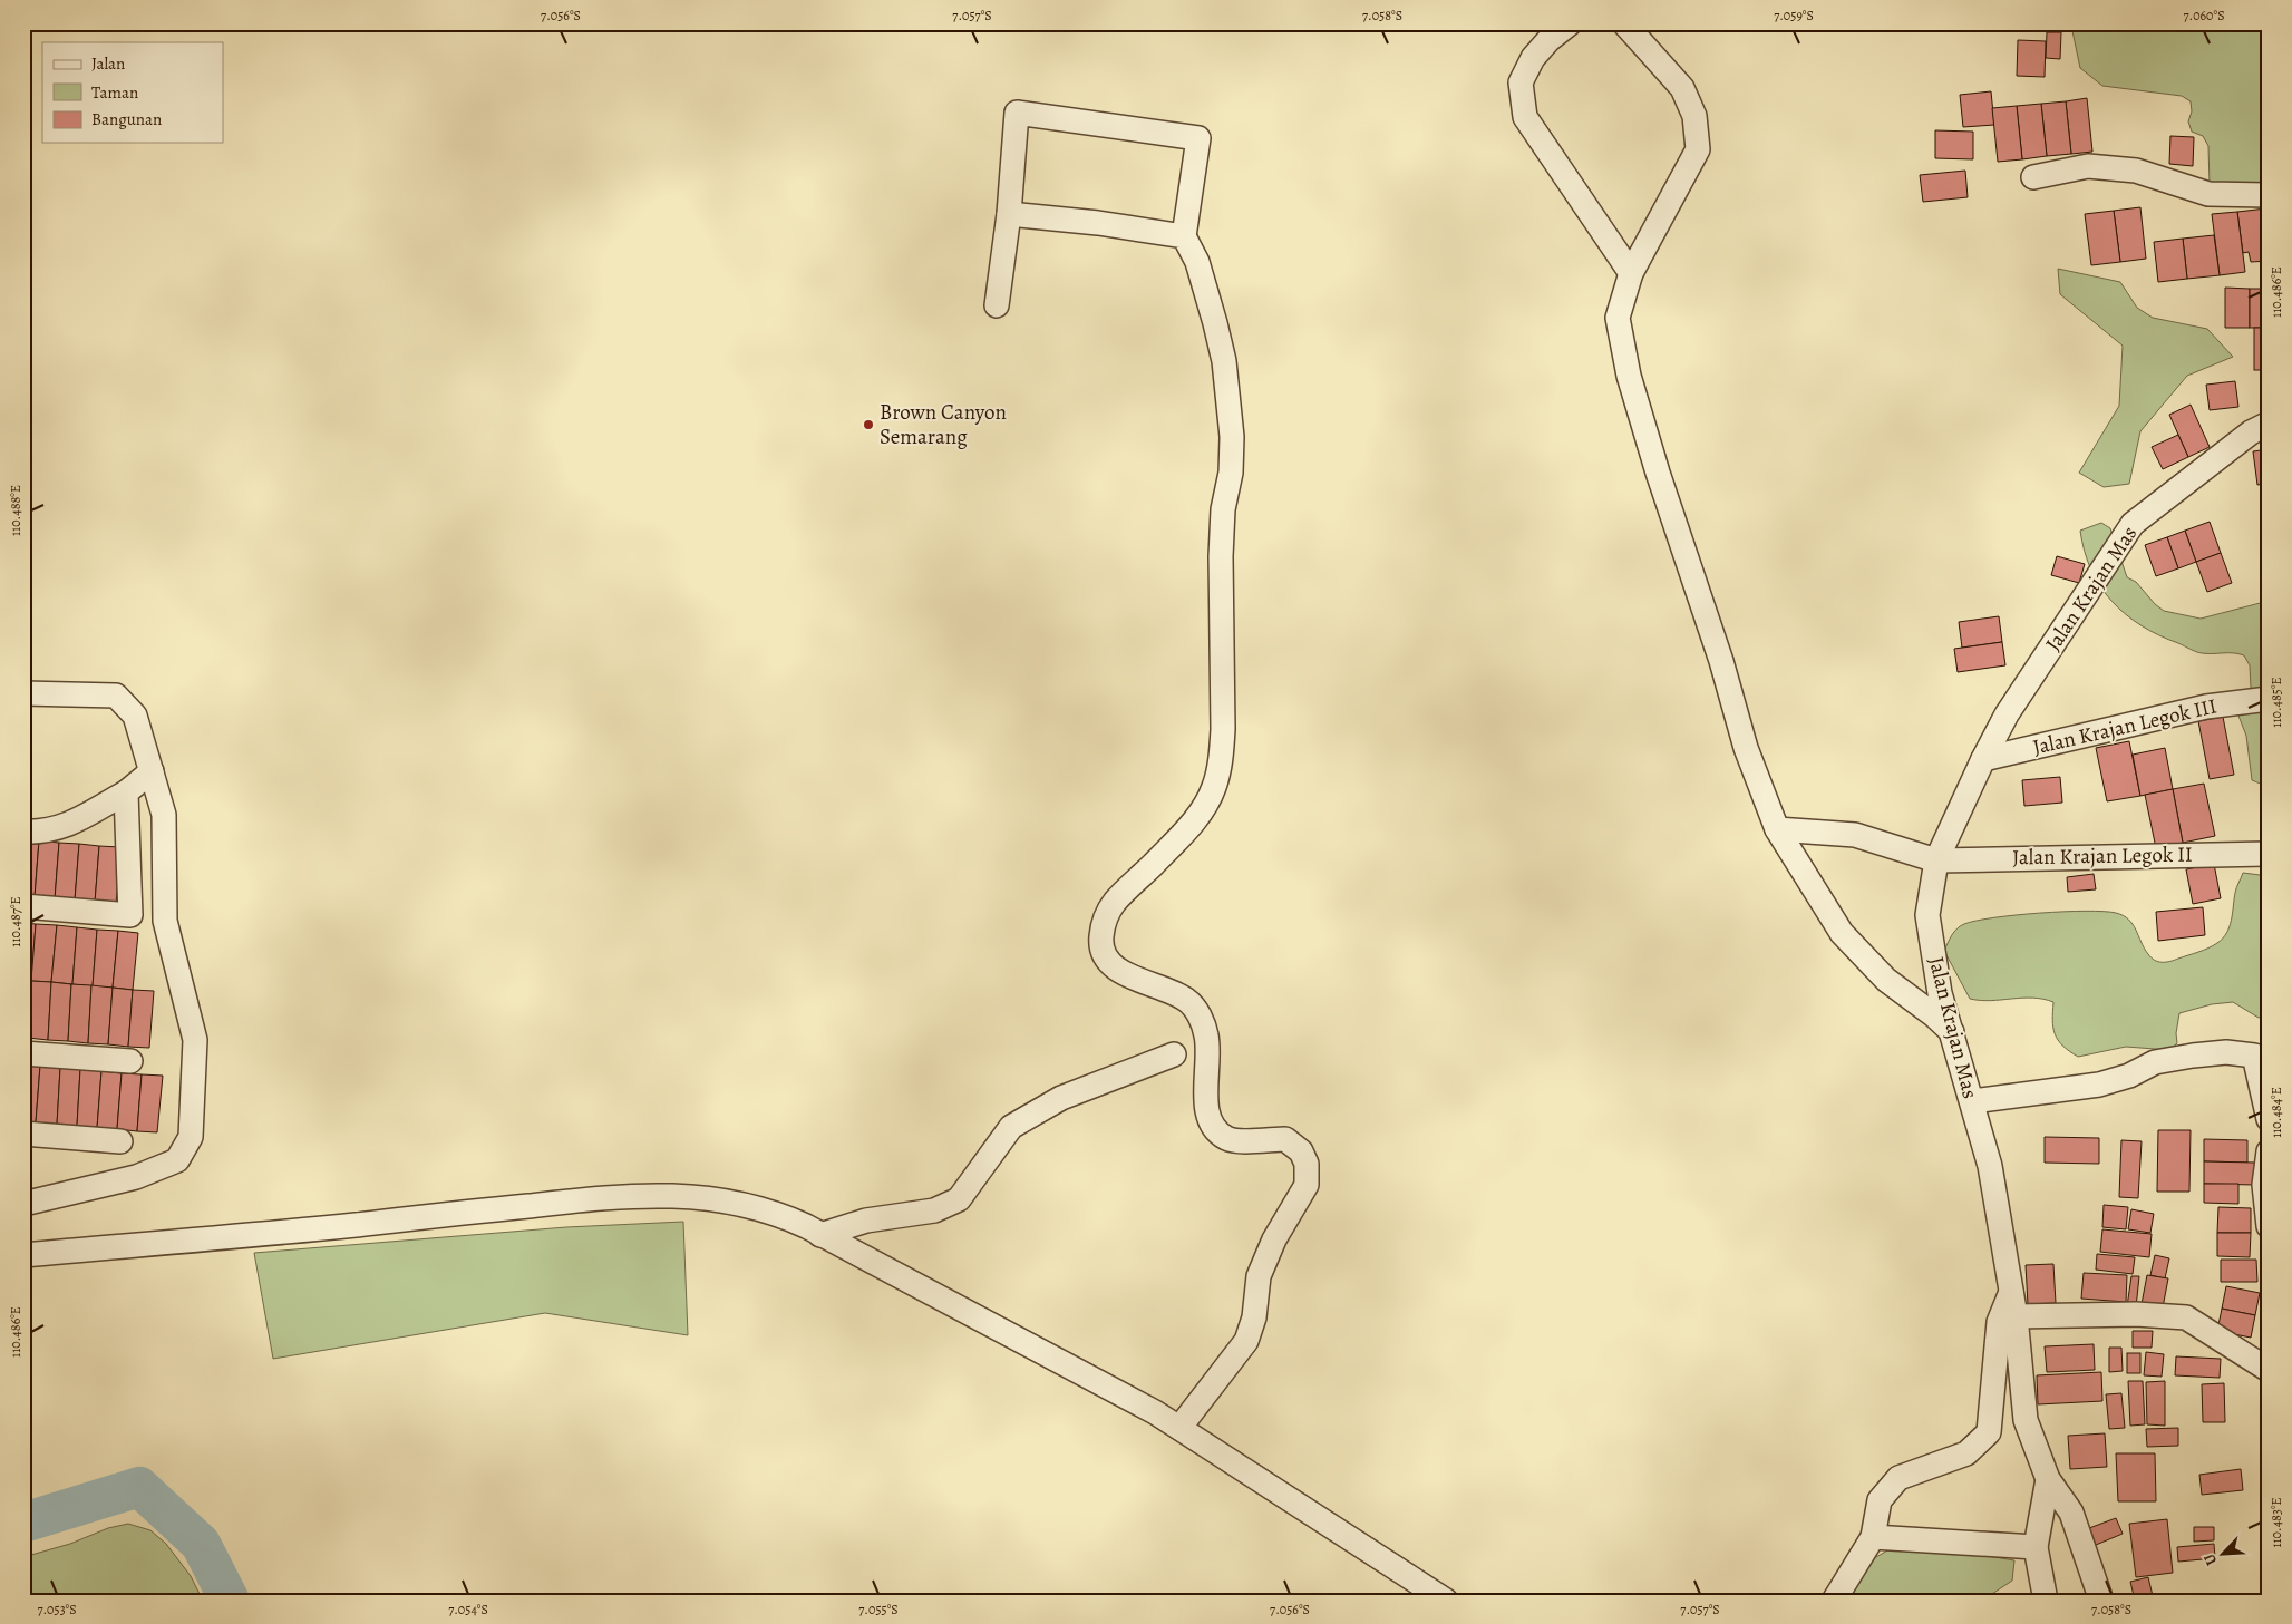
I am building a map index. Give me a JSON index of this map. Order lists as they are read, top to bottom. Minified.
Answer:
{"streets":{"street":["Jalan Krajan Mas","Jalan Krajan Legok III","Jalan Krajan Legok II"]},"crossings":[["Jalan Krajan Mas","Jalan Krajan Legok III"],["Jalan Krajan Mas","Jalan Krajan Legok II"]],"places":["Brown Canyon Semarang"],"legend":["Jalan","Taman","Bangunan"],"north":"bottom left","coordinates":["7.056°S","7.057°S","7.058°S","7.059°S","7.060°S","110.486°E","110.488°E","110.485°E","110.487°E","110.484°E","110.483°E","7.053°S","7.054°S","7.055°S"]}
